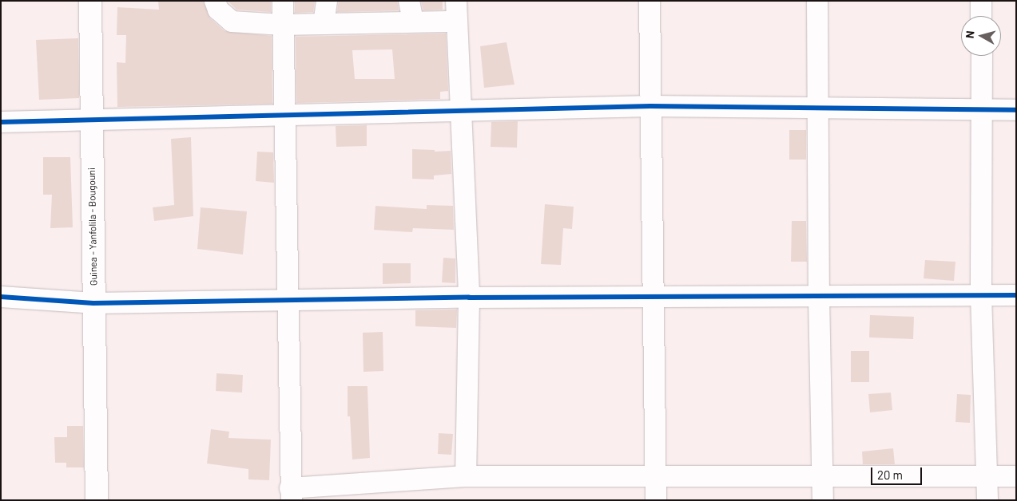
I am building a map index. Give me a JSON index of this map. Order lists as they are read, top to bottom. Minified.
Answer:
{"streets":{"main road":["Guinea - Yanfolila - Bougouni"]},"scale_bar":"20 m","north":"left"}
